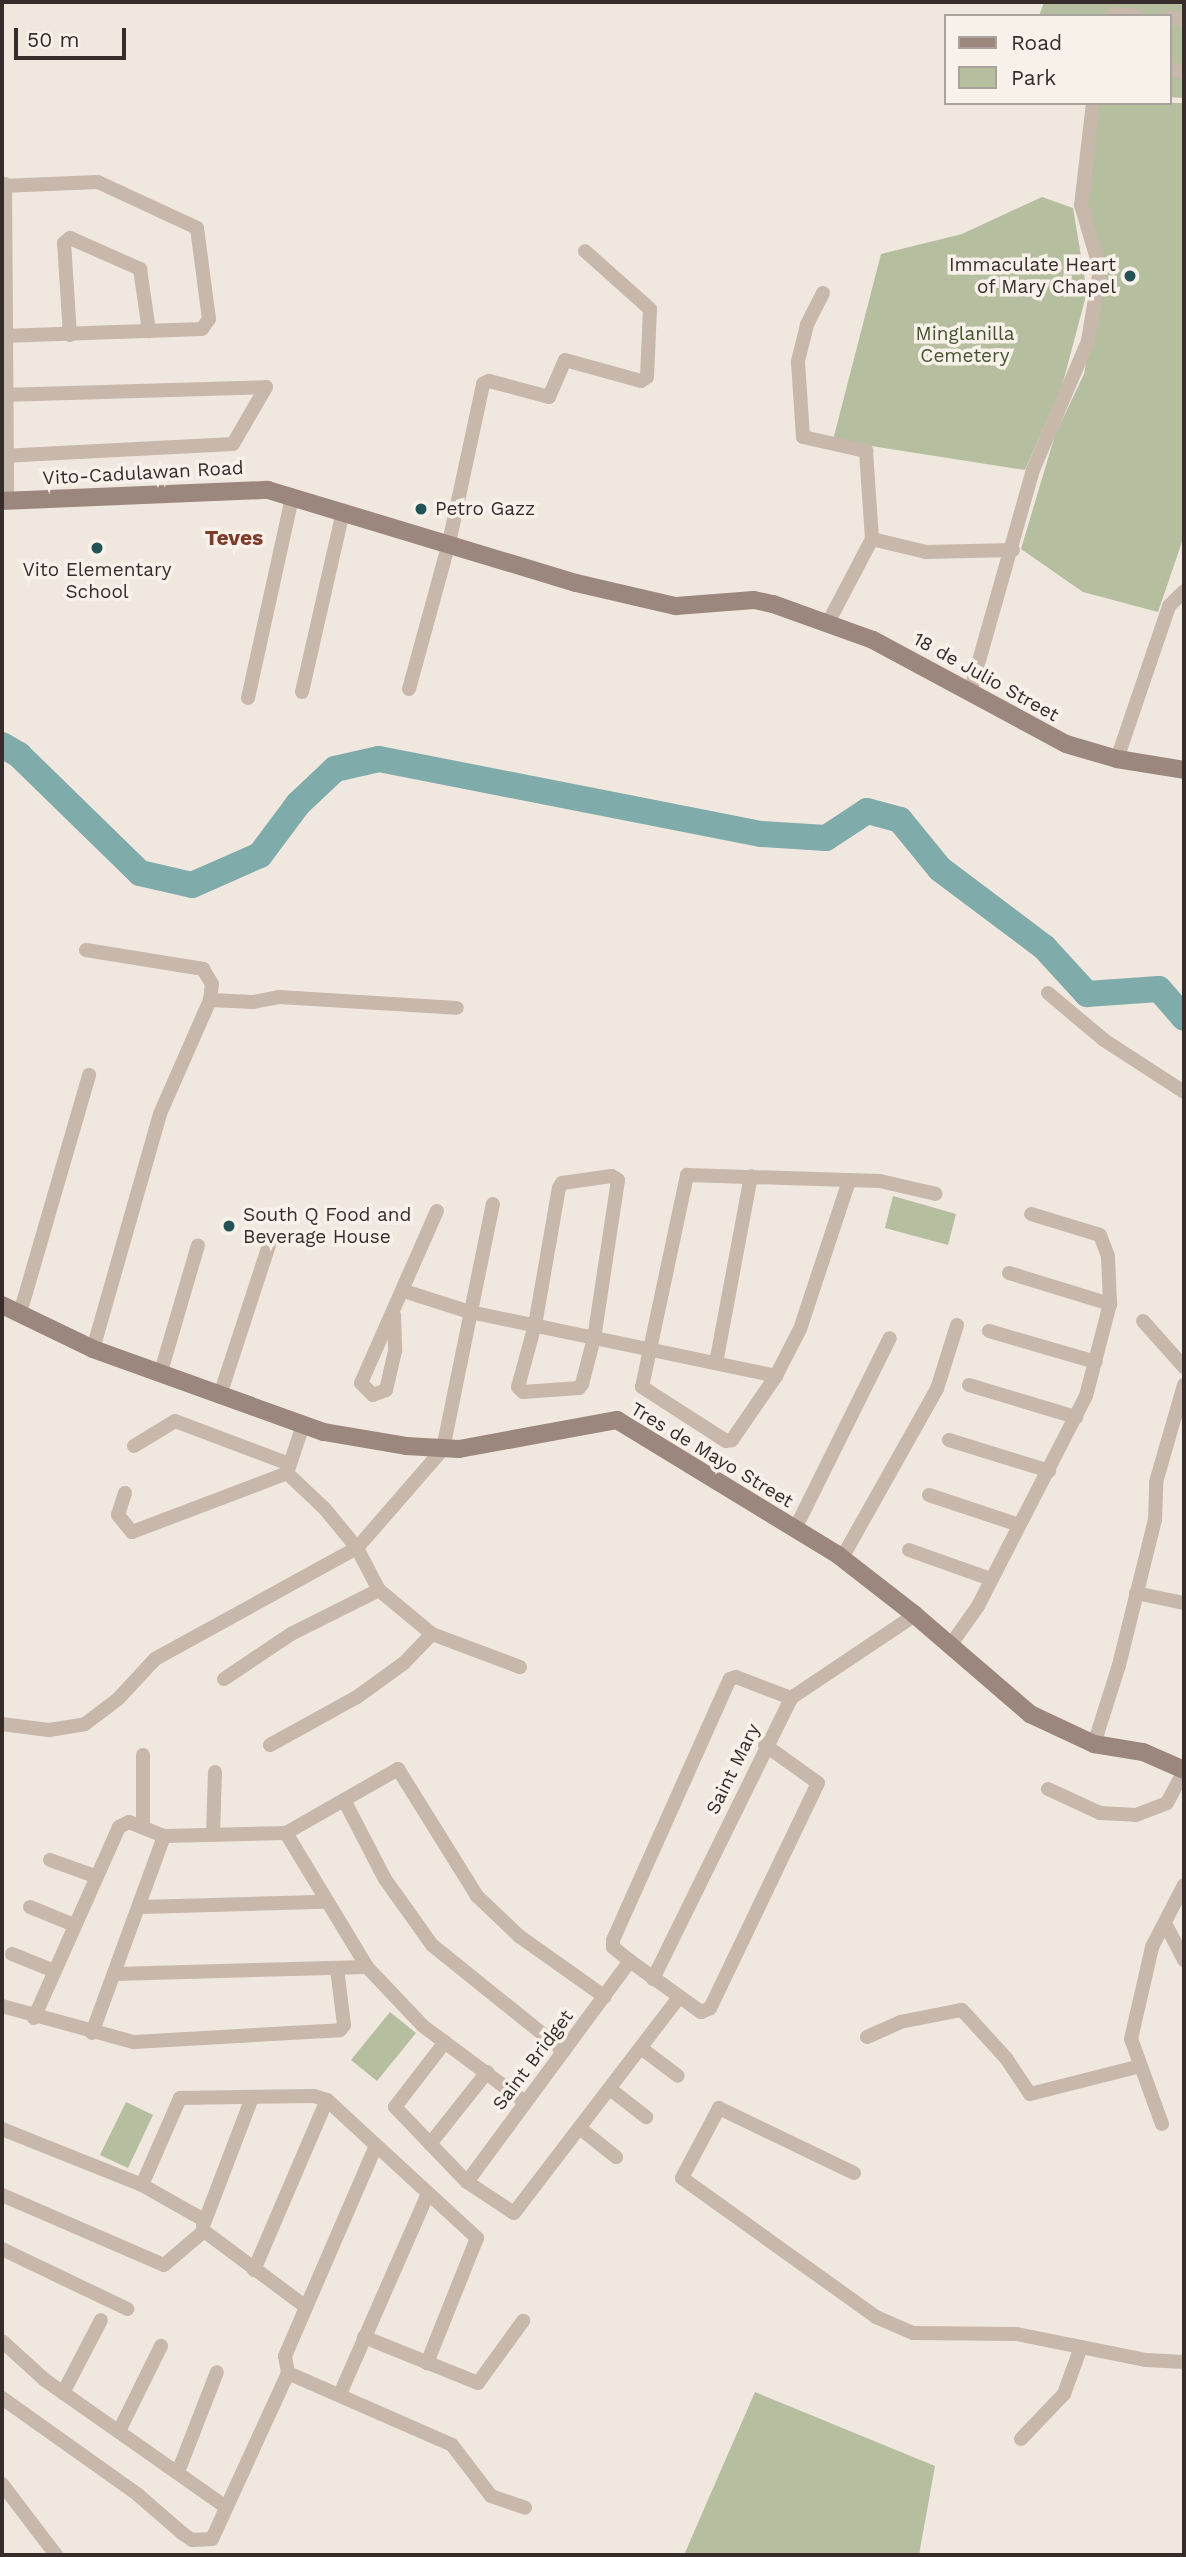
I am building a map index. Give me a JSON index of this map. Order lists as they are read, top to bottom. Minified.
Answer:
{"streets":{"street":["Vito-Cadulawan Road","18 de Julio Street","Tres de Mayo Street","Saint Mary","Saint Bridget"]},"crossings":[["Vito-Cadulawan Road","18 de Julio Street"],["Tres de Mayo Street","Saint Mary"]],"districts":["Teves"],"parks":["Minglanilla Cemetery"],"places":["Immaculate Heart of Mary Chapel","Petro Gazz","Vito Elementary School","South Q Food and Beverage House"],"legend":["Road","Park"],"scale_bar":"50 m"}
